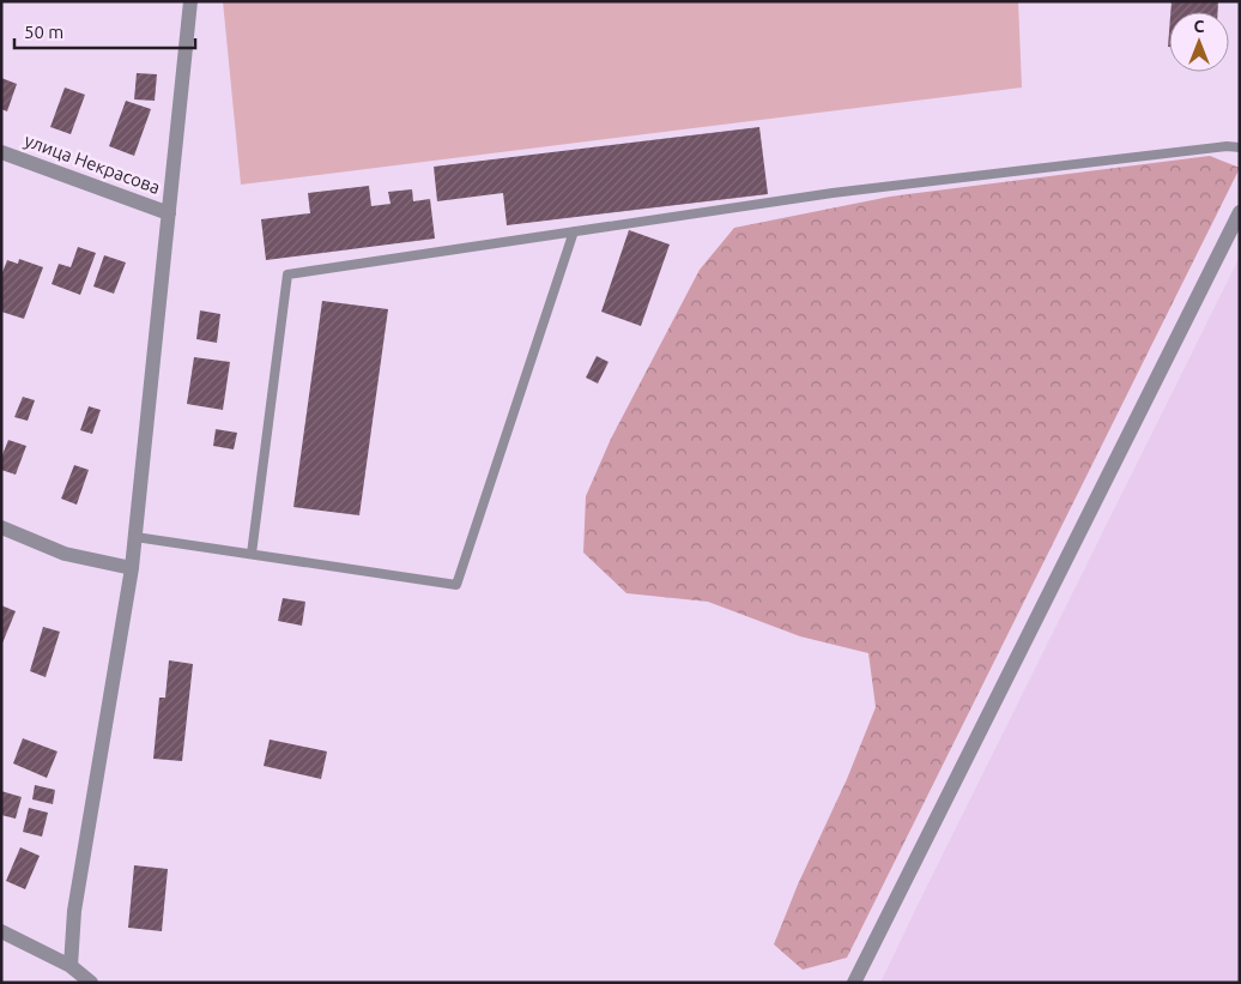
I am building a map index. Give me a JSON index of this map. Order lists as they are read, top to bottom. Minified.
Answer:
{"streets":{"street":["улица Некрасова"]},"scale_bar":"50 m","north":"top"}
